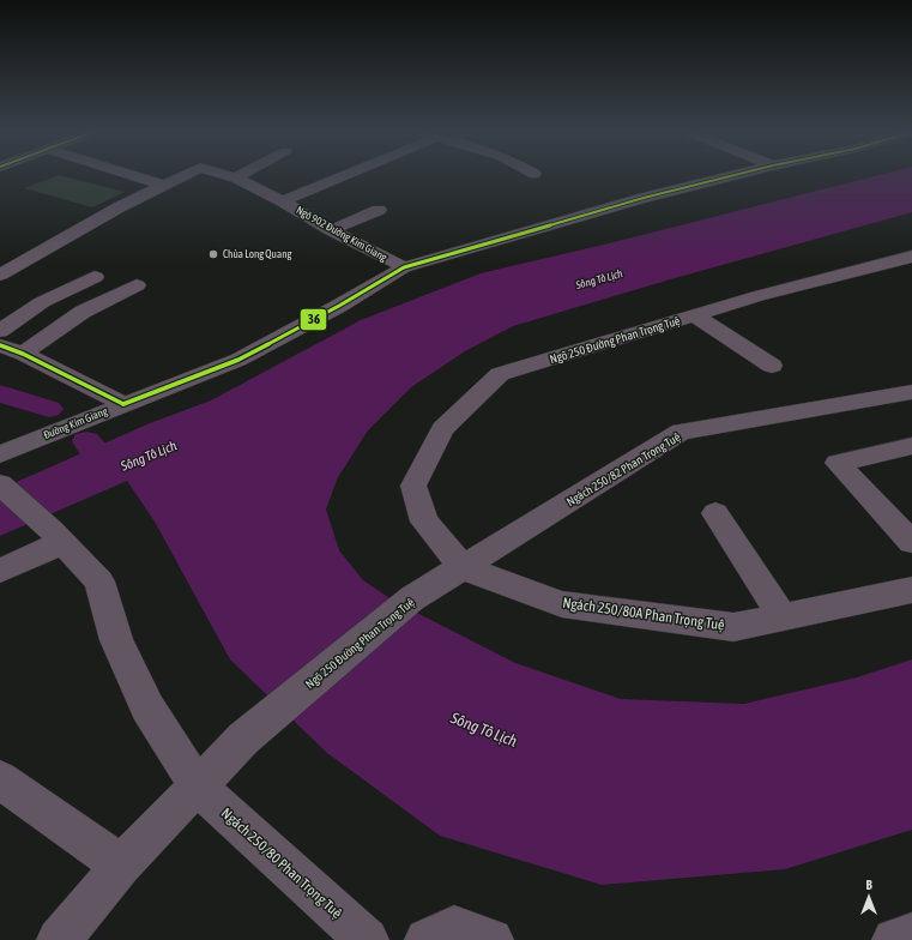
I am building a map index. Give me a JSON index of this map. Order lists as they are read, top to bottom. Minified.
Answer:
{"streets":{"main road":["Đường Kim Giang"],"street":["Ngõ 902 Đường Kim Giang","Ngõ 250 Đường Phan Trọng Tuệ","Ngách 250/82 Phan Trọng Tuệ","Ngách 250/80A Phan Trọng Tuệ","Ngách 250/80 Phan Trọng Tuệ"]},"crossings":[["Ngõ 902 Đường Kim Giang","Đường Kim Giang"],["Ngõ 250 Đường Phan Trọng Tuệ","Ngách 250/82 Phan Trọng Tuệ"],["Ngõ 250 Đường Phan Trọng Tuệ","Ngách 250/80A Phan Trọng Tuệ"],["Ngõ 250 Đường Phan Trọng Tuệ","Ngách 250/80 Phan Trọng Tuệ"],["Ngách 250/82 Phan Trọng Tuệ","Ngách 250/80A Phan Trọng Tuệ"]],"water":["Sông Tô Lịch"],"places":["Chùa Long Quang"],"lines":["transit line 36"],"north":"top"}
